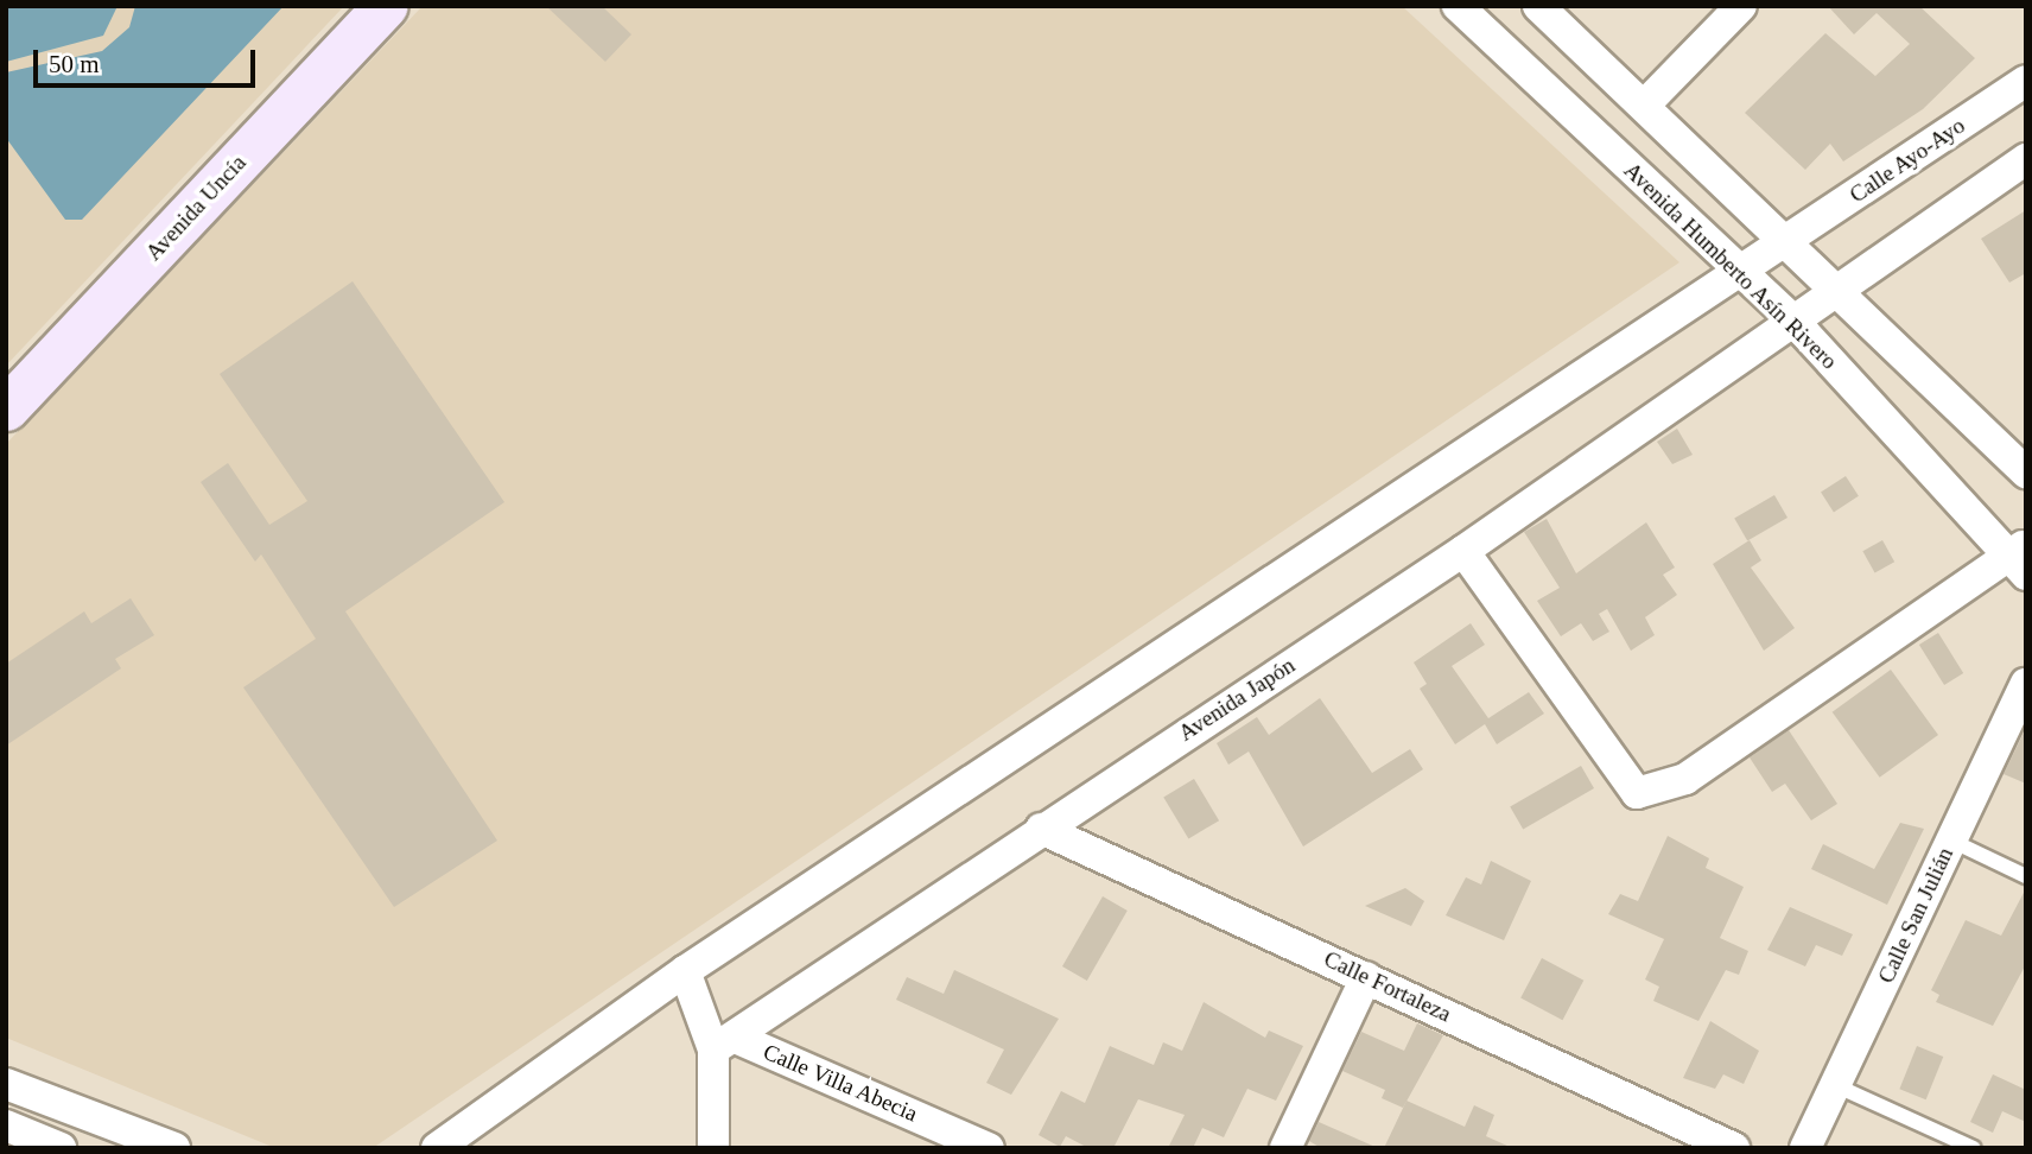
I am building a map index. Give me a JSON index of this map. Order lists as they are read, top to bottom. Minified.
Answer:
{"streets":{"street":["Calle Ayo-Ayo","Avenida Uncía","Avenida Humberto Asín Rivero","Avenida Japón","Calle San Julián","Calle Fortaleza","Calle Villa Abecia"]},"crossings":[["Avenida Humberto Asín Rivero","Avenida Japón"],["Avenida Japón","Calle Fortaleza"],["Avenida Japón","Calle Villa Abecia"]],"scale_bar":"50 m"}
